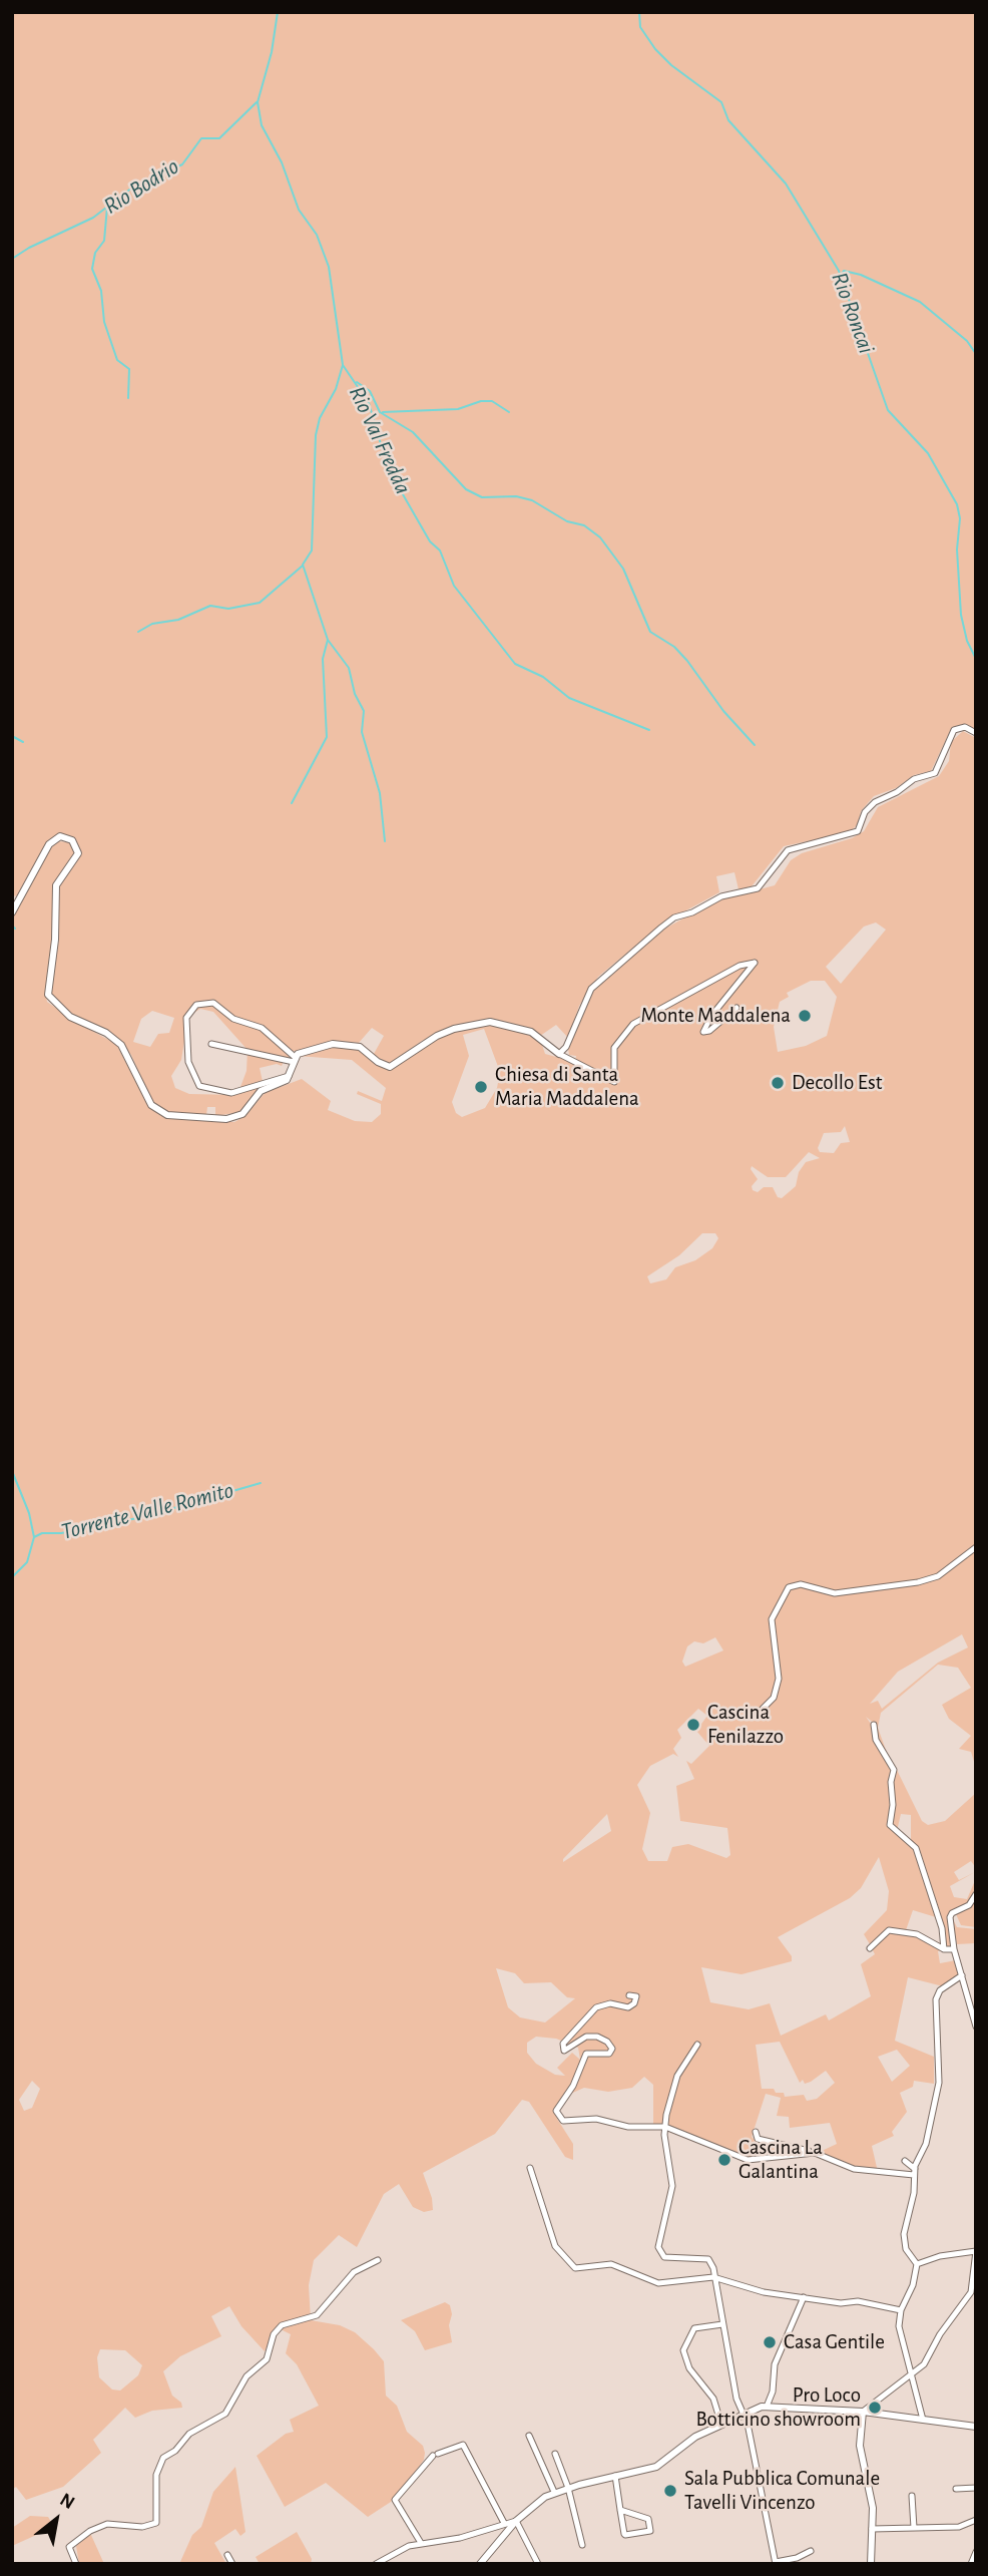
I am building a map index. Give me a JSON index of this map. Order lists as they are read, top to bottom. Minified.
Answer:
{"water":["Rio Bodrio","Rio Roncai","Rio Val Fredda","Torrente Valle Romito"],"places":["Monte Maddalena","Decollo Est","Chiesa di Santa Maria Maddalena","Cascina Fenilazzo","Cascina La Galantina","Casa Gentile","Pro Loco Botticino showroom","Sala Pubblica Comunale Tavelli Vincenzo"],"north":"top right"}
